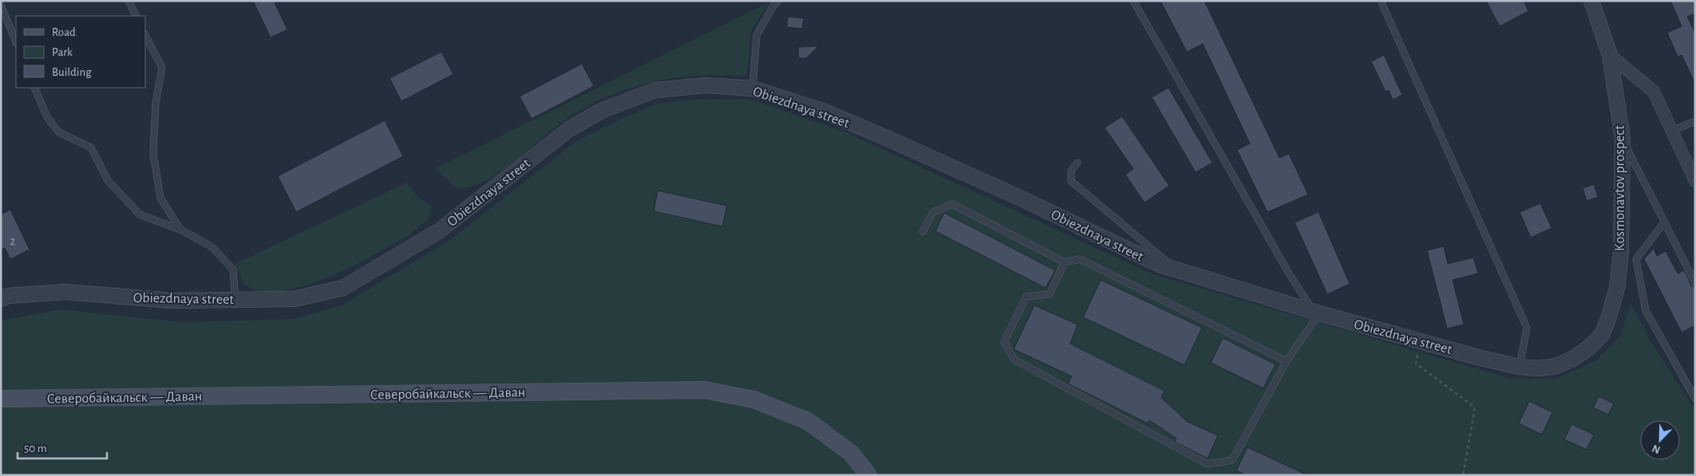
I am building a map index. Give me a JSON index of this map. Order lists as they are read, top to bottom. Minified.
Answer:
{"streets":{"main road":["Северобайкальск — Даван"],"street":["Obiezdnaya street","Kosmonavtov prospect"]},"crossings":[["Obiezdnaya street","Kosmonavtov prospect"]],"house_numbers":["2"],"legend":["Road","Park","Building"],"scale_bar":"50 m","north":"bottom left"}
